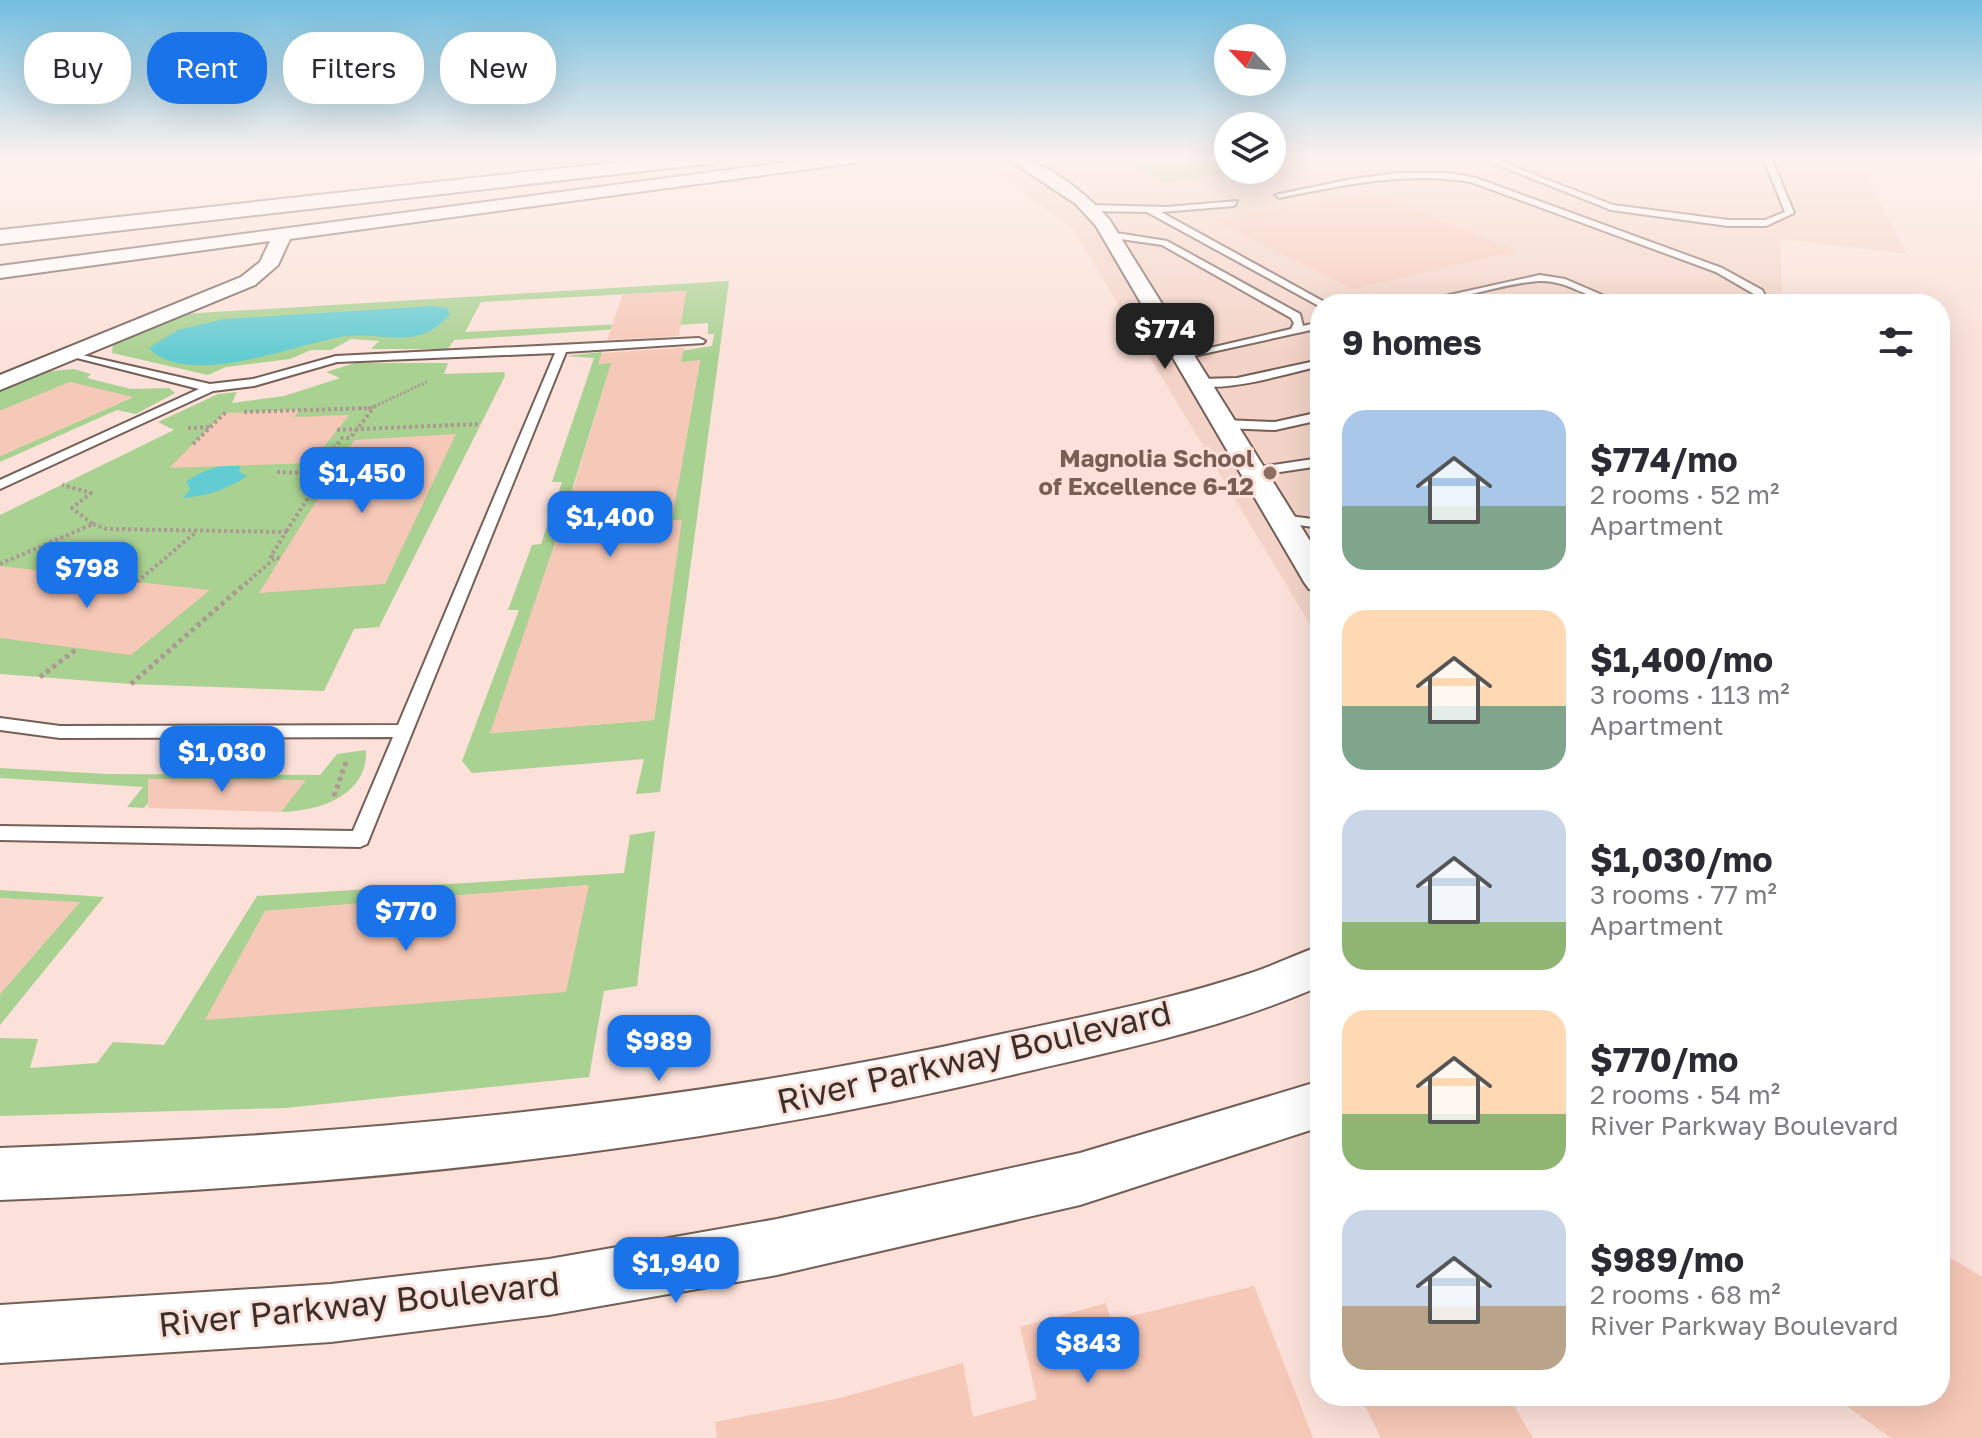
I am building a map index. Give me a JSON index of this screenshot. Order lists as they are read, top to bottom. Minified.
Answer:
{"streets":{"street":["River Parkway Boulevard"]},"places":["Magnolia School of Excellence 6-12"],"north":"top left","page":{"chip":["Buy","Rent","Filters","New"],"heading":"9 homes","price":["$774","$1,450","$1,400","$798","$1,030","$770","$989","$1,940","$843"],"list":[{"name":"$774/mo","note":"2 rooms · 52 m² · Apartment"},{"name":"$1,400/mo","note":"3 rooms · 113 m² · Apartment"},{"name":"$1,030/mo","note":"3 rooms · 77 m² · Apartment"},{"name":"$770/mo","note":"2 rooms · 54 m² · River Parkway Boulevard"},{"name":"$989/mo","note":"2 rooms · 68 m² · River Parkway Boulevard"}]}}
